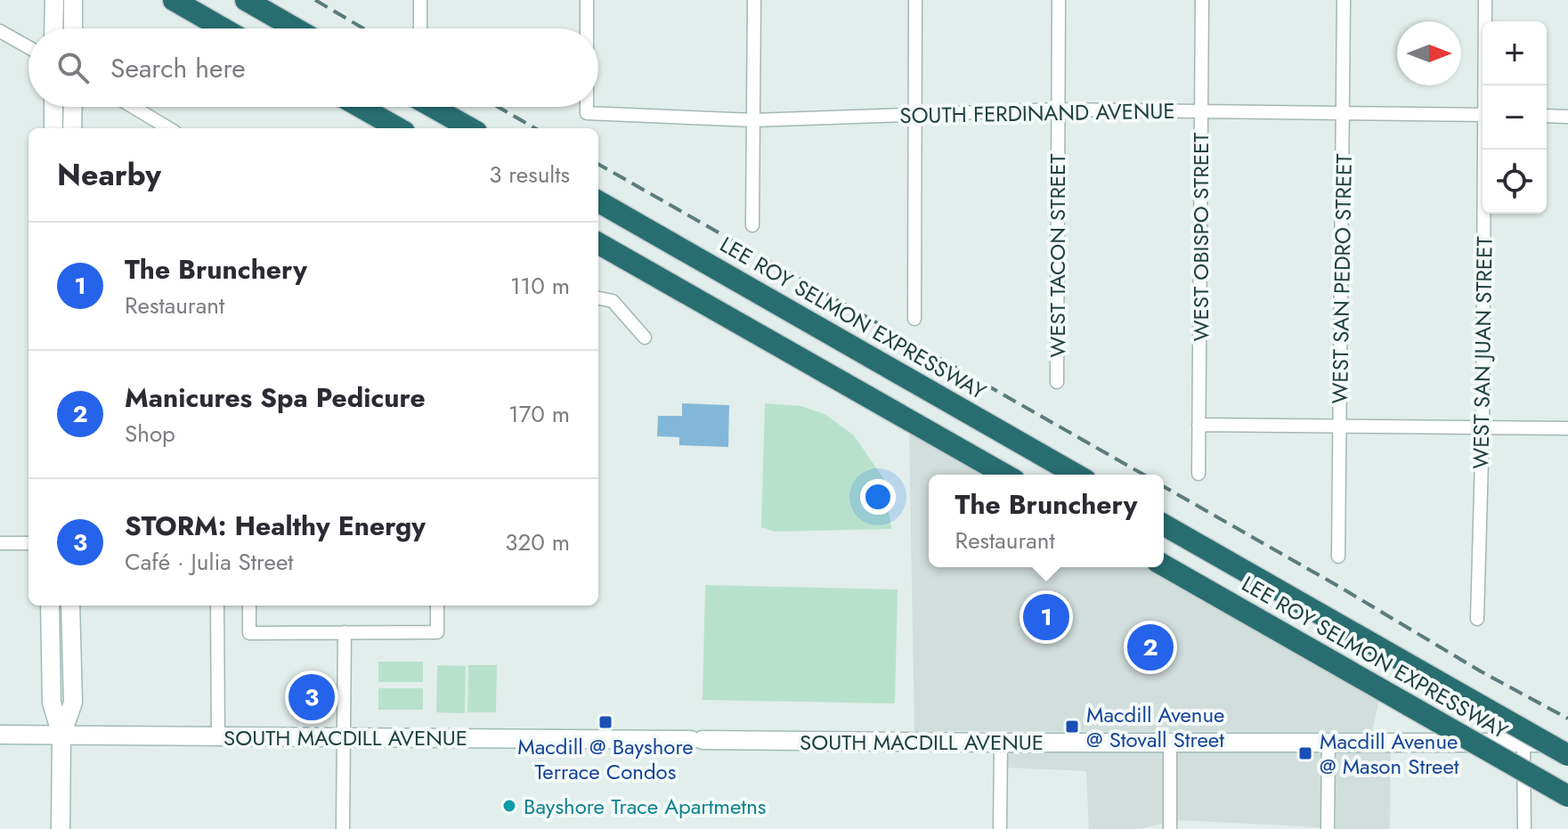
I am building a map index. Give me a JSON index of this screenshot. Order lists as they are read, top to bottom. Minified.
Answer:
{"streets":{"highway":["LEE ROY SELMON EXPRESSWAY"],"street":["SOUTH FERDINAND AVENUE","WEST OBISPO STREET","WEST TACON STREET","WEST SAN PEDRO STREET","WEST SAN JUAN STREET","SOUTH MACDILL AVENUE"]},"crossings":[["SOUTH FERDINAND AVENUE","WEST OBISPO STREET"],["SOUTH FERDINAND AVENUE","WEST TACON STREET"],["SOUTH FERDINAND AVENUE","WEST SAN PEDRO STREET"]],"places":{"transit":["Macdill @ Bayshore Terrace Condos","Macdill Avenue @ Stovall Street","Macdill Avenue @ Mason Street"],"other":["Bayshore Trace Apartmetns"]},"north":"right","page":{"map_buttons":["+","−"],"search":"Search here","heading":["Nearby","3 results"],"list":[{"mark":"1","name":"The Brunchery","note":"Restaurant","value":"110 m"},{"mark":"2","name":"Manicures Spa Pedicure","note":"Shop","value":"170 m"},{"mark":"3","name":"STORM: Healthy Energy","note":"Café · Julia Street","value":"320 m"}],"popup":["The Brunchery","Restaurant"],"pins":["1","2","3"]}}
